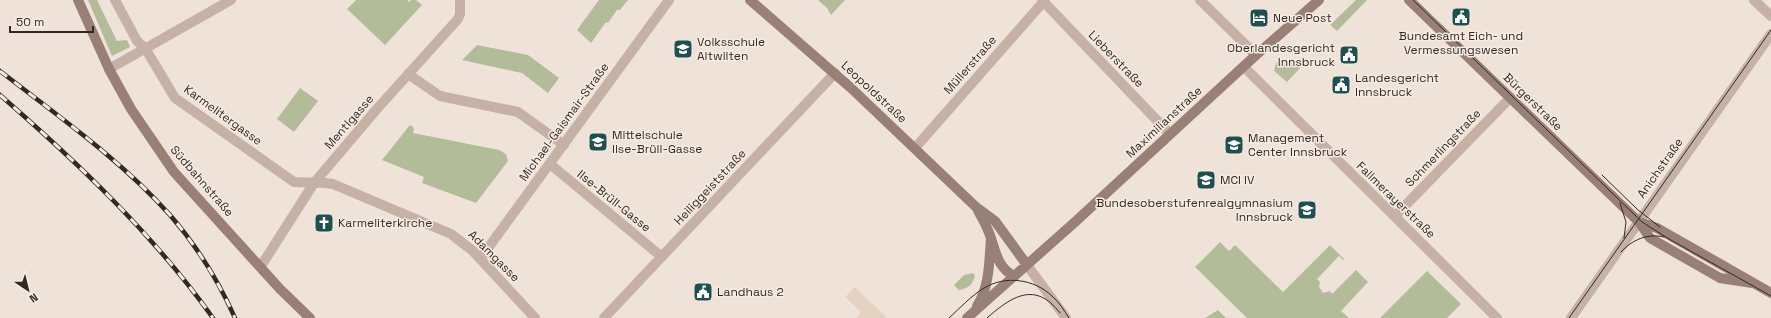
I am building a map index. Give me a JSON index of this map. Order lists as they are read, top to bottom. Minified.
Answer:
{"streets":{"street":["Lieberstraße","Müllerstraße","Leopoldstraße","Bürgerstraße","Karmelitergasse","Mentlgasse","Michael-Gaismair-Straße","Maximilianstraße","Schmerlingstraße","Anichstraße","Südbahnstraße","Heiliggeiststraße","Fallmerayerstraße","Ilse-Brüll-Gasse","Adamgasse"]},"crossings":[["Lieberstraße","Müllerstraße"],["Lieberstraße","Maximilianstraße"],["Müllerstraße","Leopoldstraße"],["Leopoldstraße","Maximilianstraße"],["Leopoldstraße","Heiliggeiststraße"],["Bürgerstraße","Schmerlingstraße"],["Bürgerstraße","Anichstraße"],["Karmelitergasse","Mentlgasse"],["Karmelitergasse","Adamgasse"],["Mentlgasse","Südbahnstraße"],["Mentlgasse","Adamgasse"],["Michael-Gaismair-Straße","Ilse-Brüll-Gasse"],["Michael-Gaismair-Straße","Adamgasse"],["Maximilianstraße","Fallmerayerstraße"],["Schmerlingstraße","Fallmerayerstraße"],["Heiliggeiststraße","Ilse-Brüll-Gasse"]],"places":{"public building":["Bundesamt Eich- und Vermessungswesen","Oberlandesgericht Innsbruck","Landesgericht Innsbruck","Landhaus 2"],"hotel":["Neue Post"],"school or university":["Volksschule Altwilten","Mittelschule Ilse-Brüll-Gasse","Management Center Innsbruck","MCI IV","Bundesoberstufenrealgymnasium Innsbruck"],"church":["Karmeliterkirche"]},"scale_bar":"50 m","north":"bottom right"}
